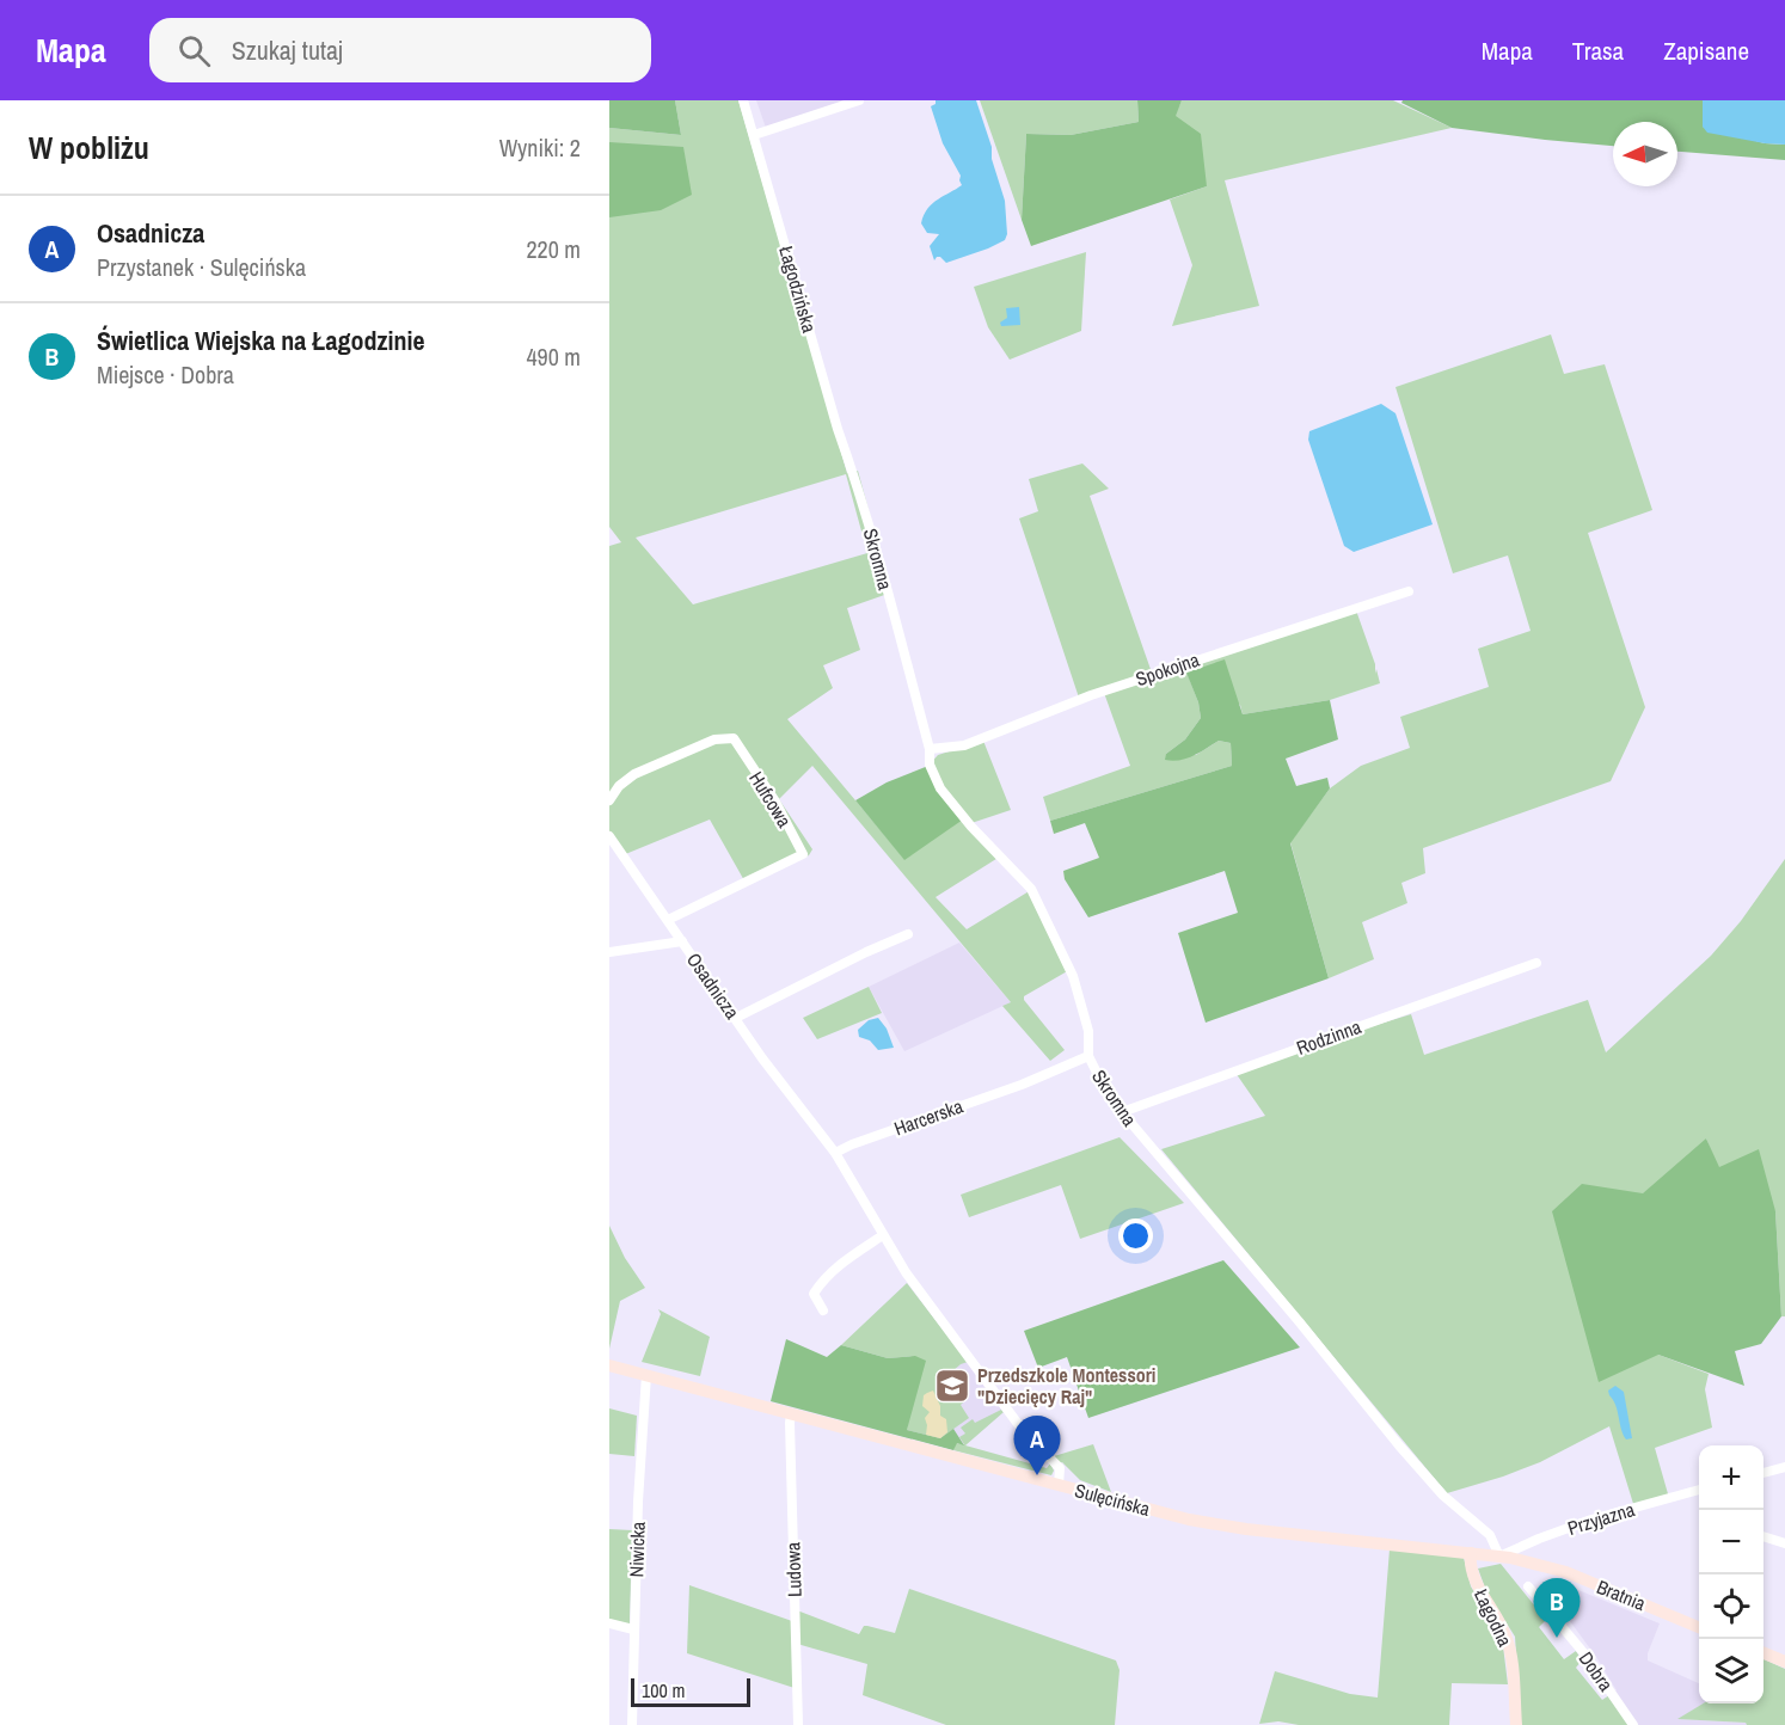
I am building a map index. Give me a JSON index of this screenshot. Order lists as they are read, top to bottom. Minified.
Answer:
{"streets":{"street":["Łagodzińska","Skromna","Spokojna","Hufcowa","Osadnicza","Rodzinna","Harcerska","Sulęcińska","Przyjazna","Niwicka","Ludowa","Bratnia","Łagodna","Dobra"]},"crossings":[["Łagodzińska","Skromna"],["Skromna","Spokojna"],["Skromna","Rodzinna"],["Skromna","Harcerska"],["Skromna","Sulęcińska"],["Skromna","Przyjazna"],["Skromna","Bratnia"],["Hufcowa","Osadnicza"],["Osadnicza","Harcerska"],["Osadnicza","Sulęcińska"],["Sulęcińska","Przyjazna"],["Sulęcińska","Niwicka"],["Sulęcińska","Ludowa"],["Sulęcińska","Bratnia"],["Sulęcińska","Łagodna"],["Przyjazna","Bratnia"]],"places":{"school or university":["Przedszkole Montessori \"Dziecięcy Raj\""]},"scale_bar":"100 m","north":"left","page":{"header":"Mapa","search":"Szukaj tutaj","nav":["Mapa","Trasa","Zapisane"],"heading":["W pobliżu","Wyniki: 2"],"list":[{"mark":"A","name":"Osadnicza","note":"Przystanek · Sulęcińska","value":"220 m"},{"mark":"B","name":"Świetlica Wiejska na Łagodzinie","note":"Miejsce · Dobra","value":"490 m"}],"pins":["A","B"],"map_buttons":["+","−"],"scale":"100 m"}}
